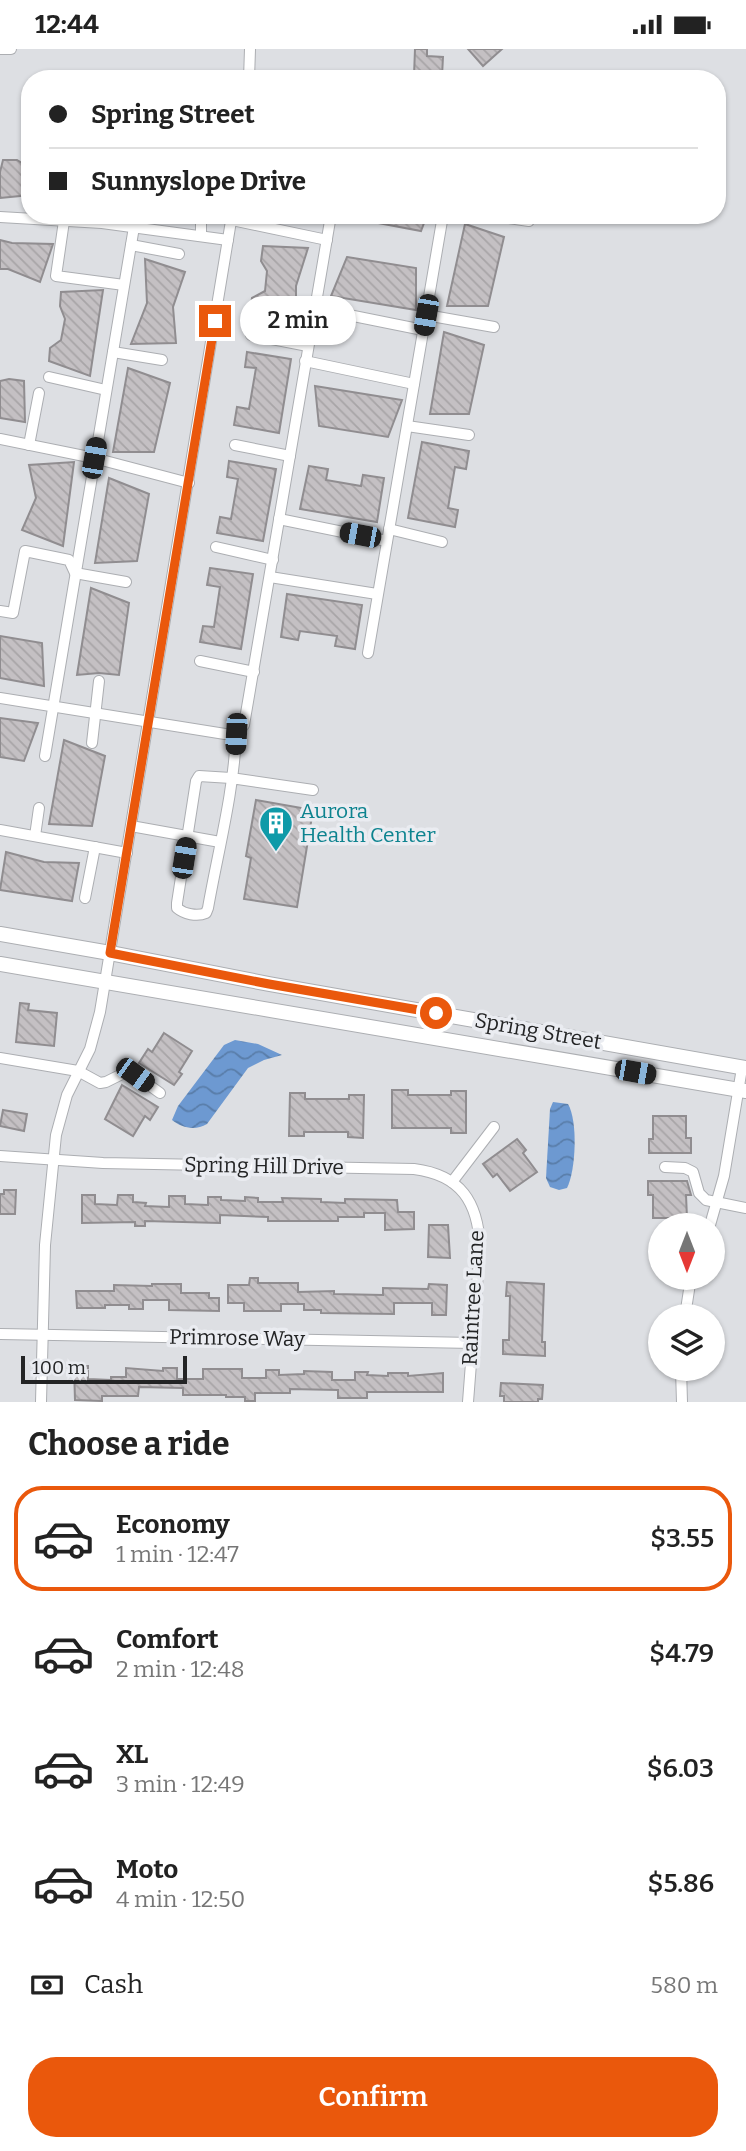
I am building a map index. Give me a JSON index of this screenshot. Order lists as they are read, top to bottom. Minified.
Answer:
{"streets":{"main road":["Spring Street"],"street":["Spring Hill Drive","Raintree Lane","Primrose Way"]},"crossings":[["Spring Hill Drive","Raintree Lane"],["Raintree Lane","Primrose Way"]],"places":{"building":["Aurora Health Center"]},"scale_bar":"100 m","north":"bottom","page":{"status":"12:44","banner":["Spring Street","Sunnyslope Drive"],"bubble":"2 min","scale":"100 m","heading":"Choose a ride","list":[{"name":"Economy","note":"1 min · 12:47","value":"$3.55"},{"name":"Comfort","note":"2 min · 12:48","value":"$4.79"},{"name":"XL","note":"3 min · 12:49","value":"$6.03"},{"name":"Moto","note":"4 min · 12:50","value":"$5.86"}],"pay":["Cash","580 m"],"buttons":"Confirm"}}
